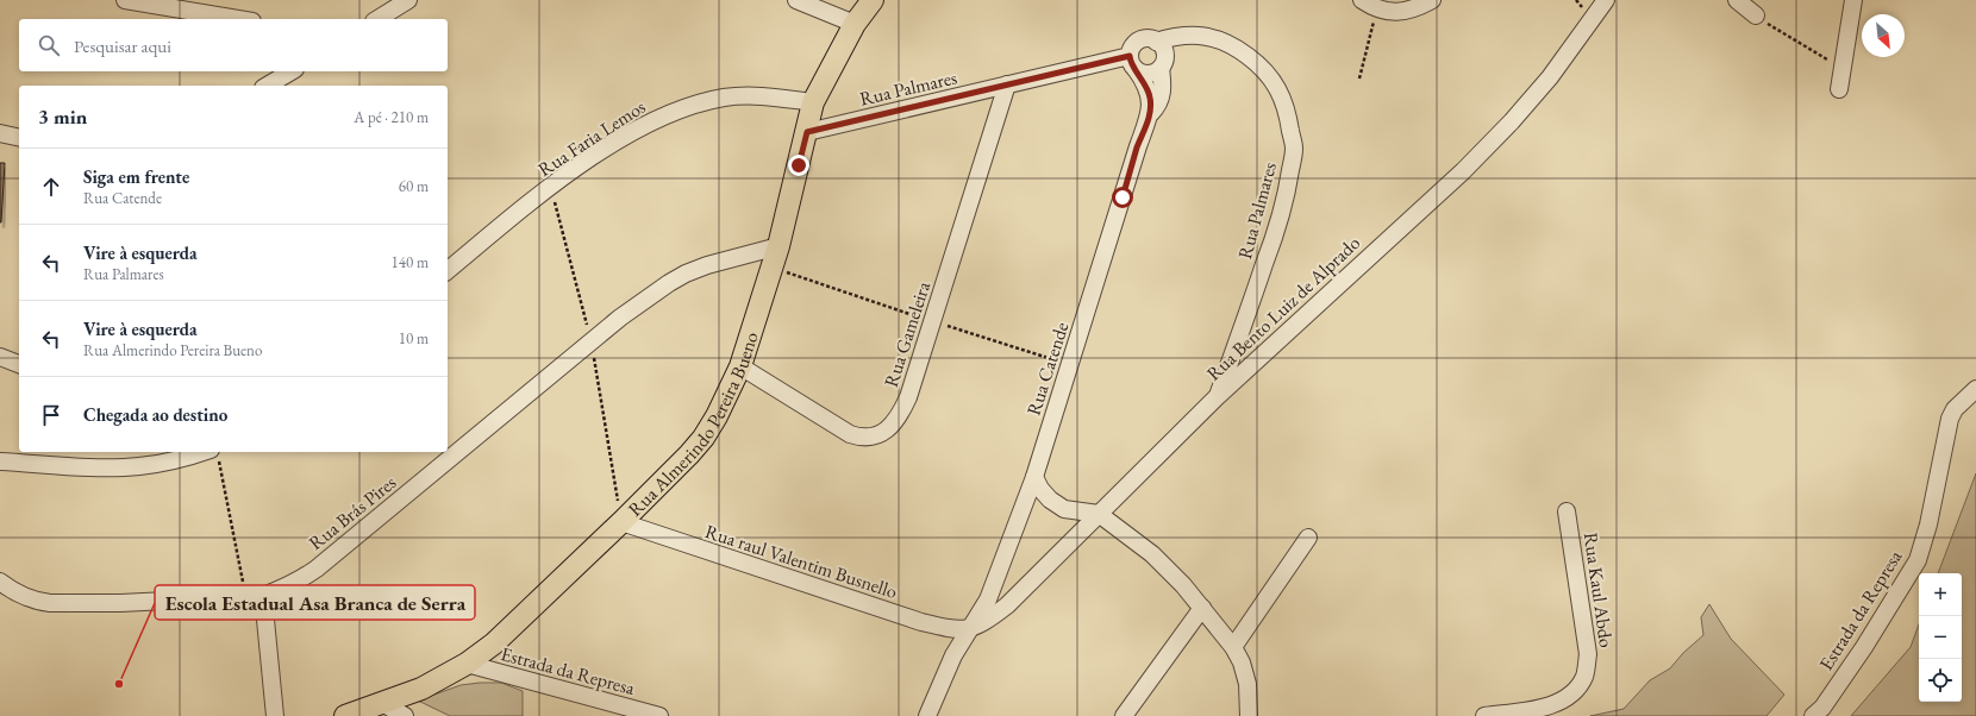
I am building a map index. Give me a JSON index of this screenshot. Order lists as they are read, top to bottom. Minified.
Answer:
{"streets":{"main road":["Rua Almerindo Pereira Bueno"],"street":["Rua Palmares","Rua Faria Lemos","Rua Bento Luiz de Alprado","Rua Gameleira","Rua Catende","Rua Brás Pires","Rua raul Valentim Busnello","Rua Kaul Abdo","Estrada da Represa"]},"crossings":[["Rua Palmares","Rua Bento Luiz de Alprado"],["Rua Palmares","Rua Gameleira"],["Rua Palmares","Rua Catende"],["Rua Palmares","Rua Almerindo Pereira Bueno"],["Rua Faria Lemos","Rua Almerindo Pereira Bueno"],["Rua Bento Luiz de Alprado","Rua Catende"],["Rua Bento Luiz de Alprado","Rua raul Valentim Busnello"],["Rua Gameleira","Rua Almerindo Pereira Bueno"],["Rua Catende","Rua raul Valentim Busnello"],["Rua Almerindo Pereira Bueno","Rua Brás Pires"],["Rua Almerindo Pereira Bueno","Rua raul Valentim Busnello"],["Rua Almerindo Pereira Bueno","Estrada da Represa"]],"places":["Escola Estadual Asa Branca de Serra"],"north":"bottom right","page":{"search":"Pesquisar aqui","heading":["3 min","A pé · 210 m"],"list":[["Siga em frente","Rua Catende","60 m"],["Vire à esquerda","Rua Palmares","140 m"],["Vire à esquerda","Rua Almerindo Pereira Bueno","10 m"],"Chegada ao destino"],"map_buttons":["+","−"]}}
